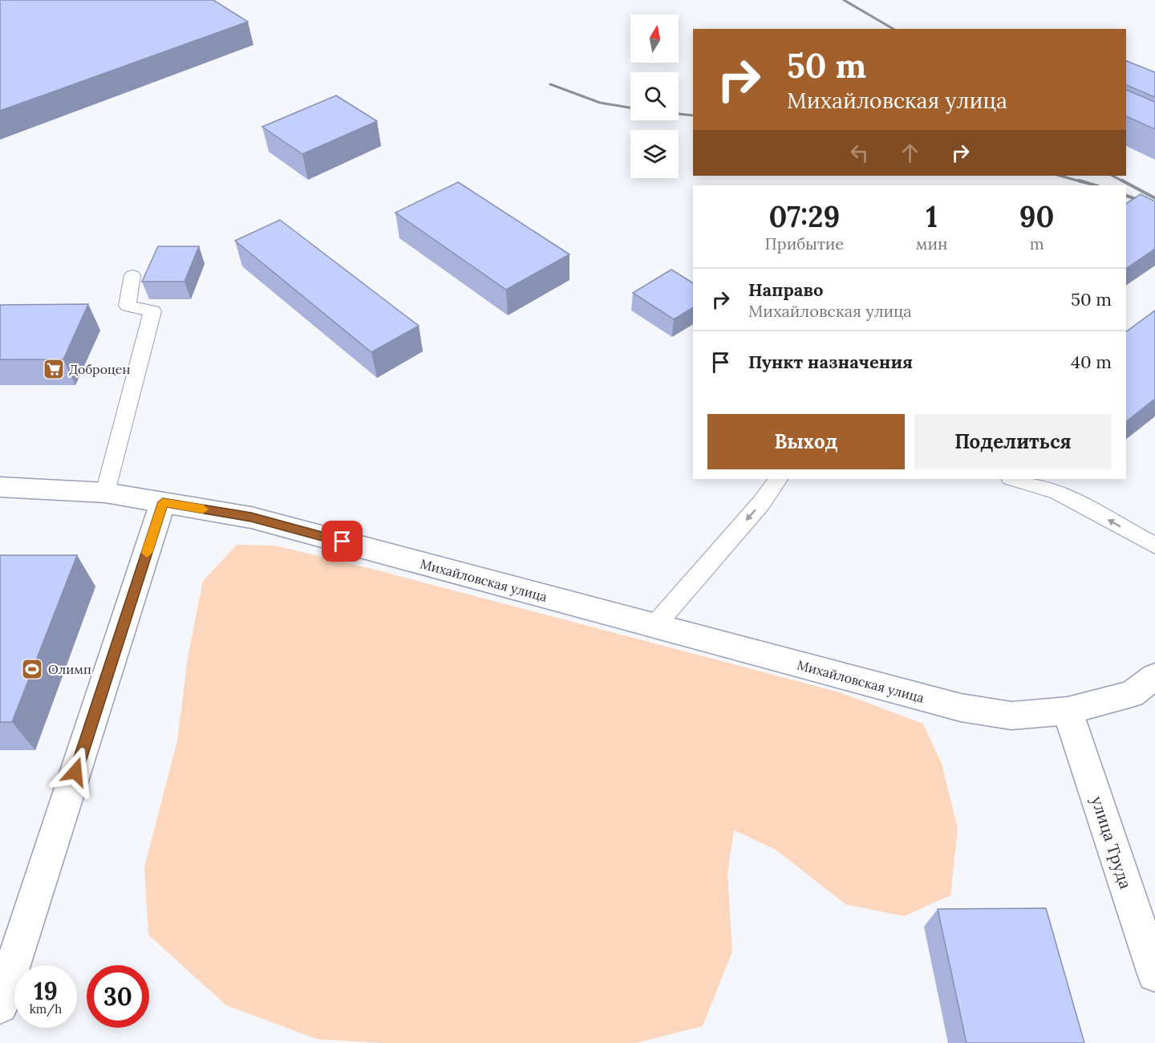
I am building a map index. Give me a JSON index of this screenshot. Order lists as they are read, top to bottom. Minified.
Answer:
{"streets":{"main road":["Михайловская улица","улица Труда"]},"crossings":[["Михайловская улица","улица Труда"]],"places":{"supermarket":["Доброцен"],"sports":["Олимп"]},"north":"top","page":{"turn":["50 m","Михайловская улица"],"eta":["07:29","Прибытие","1","мин","90","m"],"list":[{"name":"Направо","note":"Михайловская улица","value":"50 m"},{"name":"Пункт назначения","value":"40 m"}],"buttons":["Выход","Поделиться"],"speed":"19 km/h","limit":"30"}}
